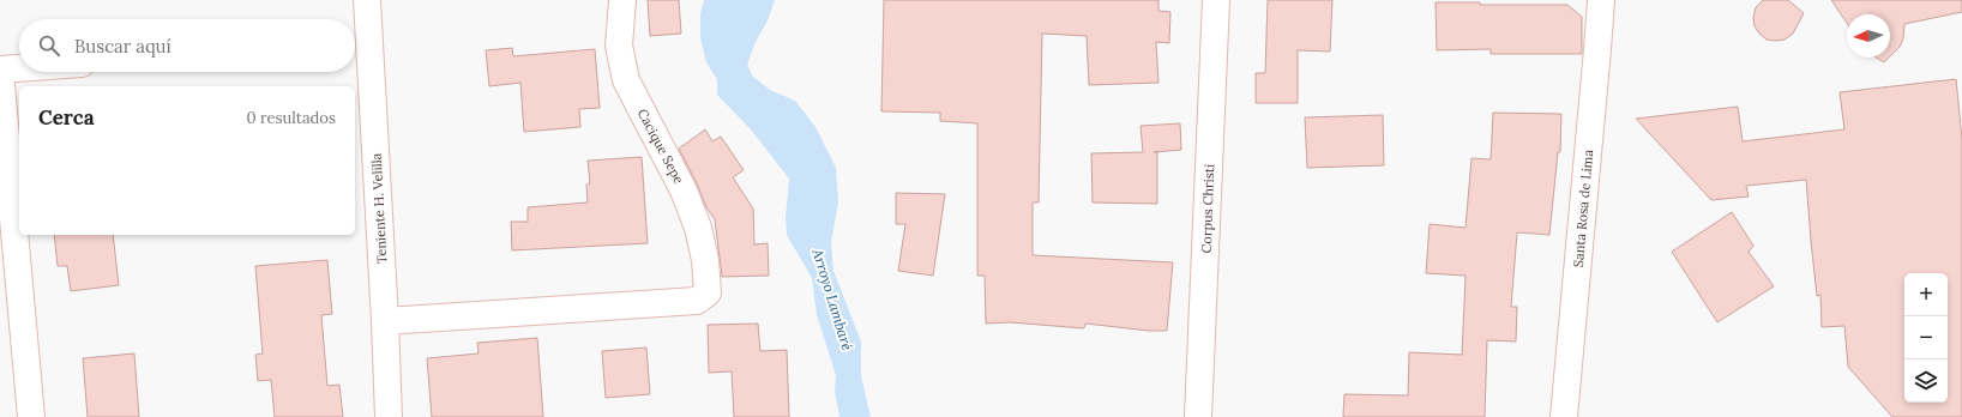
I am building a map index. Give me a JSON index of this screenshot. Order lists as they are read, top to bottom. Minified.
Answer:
{"streets":{"street":["Cacique Sepe","Teniente H. Velilla","Corpus Christi","Santa Rosa de Lima"]},"crossings":[["Cacique Sepe","Teniente H. Velilla"]],"water":["Arroyo Lambaré"],"north":"left","page":{"search":"Buscar aquí","heading":["Cerca","0 resultados"],"map_buttons":["+","−"]}}
